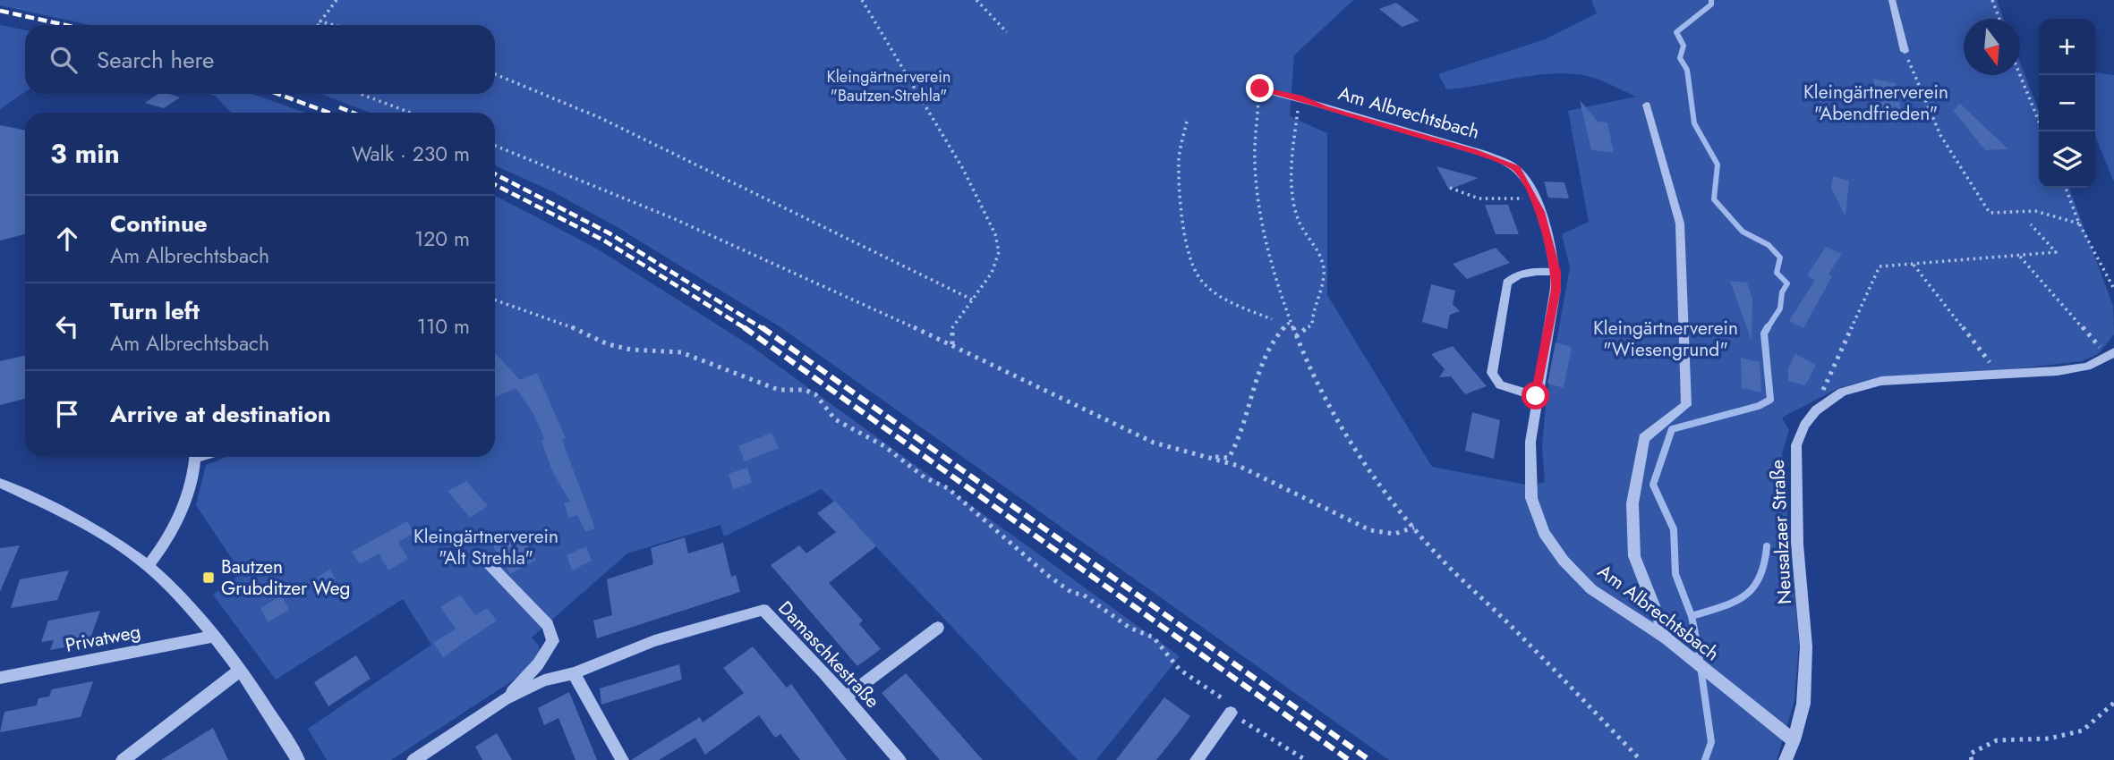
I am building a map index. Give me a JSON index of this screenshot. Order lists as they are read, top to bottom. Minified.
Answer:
{"streets":{"street":["Am Albrechtsbach","Neusalzaer Straße","Privatweg","Damaschkestraße"]},"crossings":[["Am Albrechtsbach","Neusalzaer Straße"]],"parks":["Kleingärtnerverein \"Bautzen-Strehla\"","Kleingärtnerverein \"Abendfrieden\"","Kleingärtnerverein \"Wiesengrund\"","Kleingärtnerverein \"Alt Strehla\""],"places":{"transit":["Bautzen Grubditzer Weg"]},"north":"bottom","page":{"map_buttons":["+","−"],"search":"Search here","heading":["3 min","Walk · 230 m"],"list":[["Continue","Am Albrechtsbach","120 m"],["Turn left","Am Albrechtsbach","110 m"],"Arrive at destination"]}}
